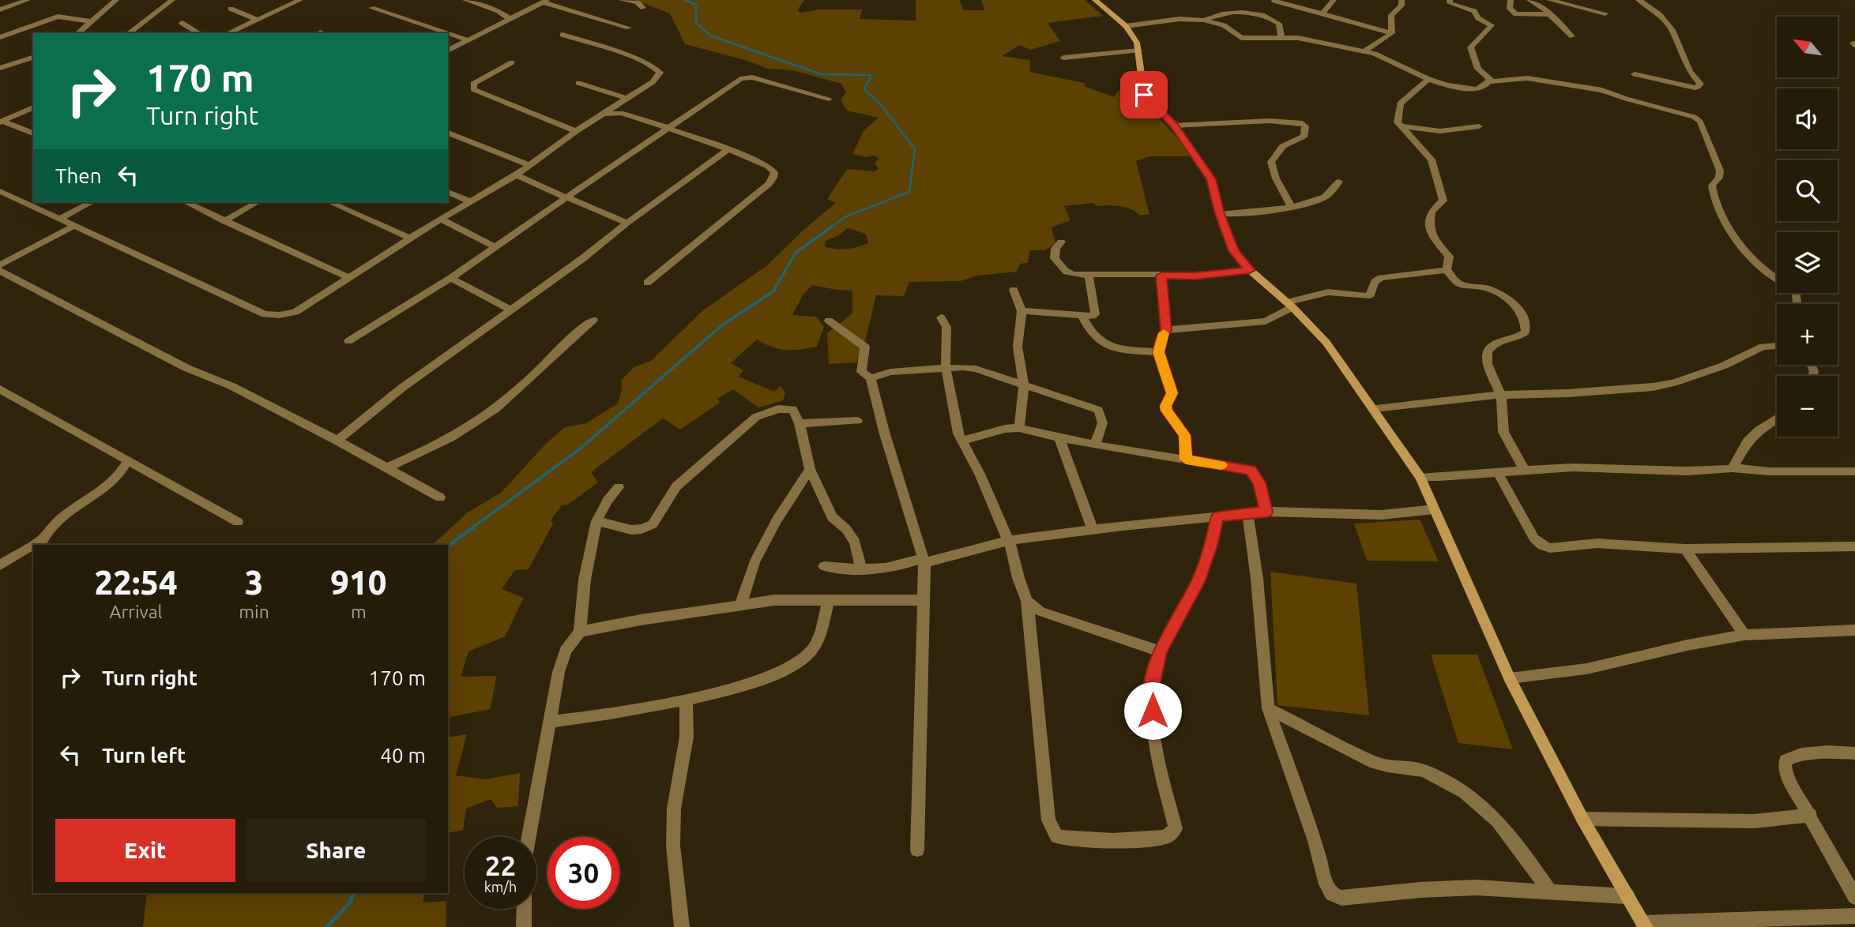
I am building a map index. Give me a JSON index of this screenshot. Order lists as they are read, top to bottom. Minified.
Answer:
{"north":"top left","page":{"map_buttons":["+","−"],"turn":["170 m","Turn right"],"then":"Then","eta":["22:54","Arrival","3","min","910","m"],"list":[{"name":"Turn right","value":"170 m"},{"name":"Turn left","value":"40 m"}],"buttons":["Exit","Share"],"speed":"22 km/h","limit":"30"}}
